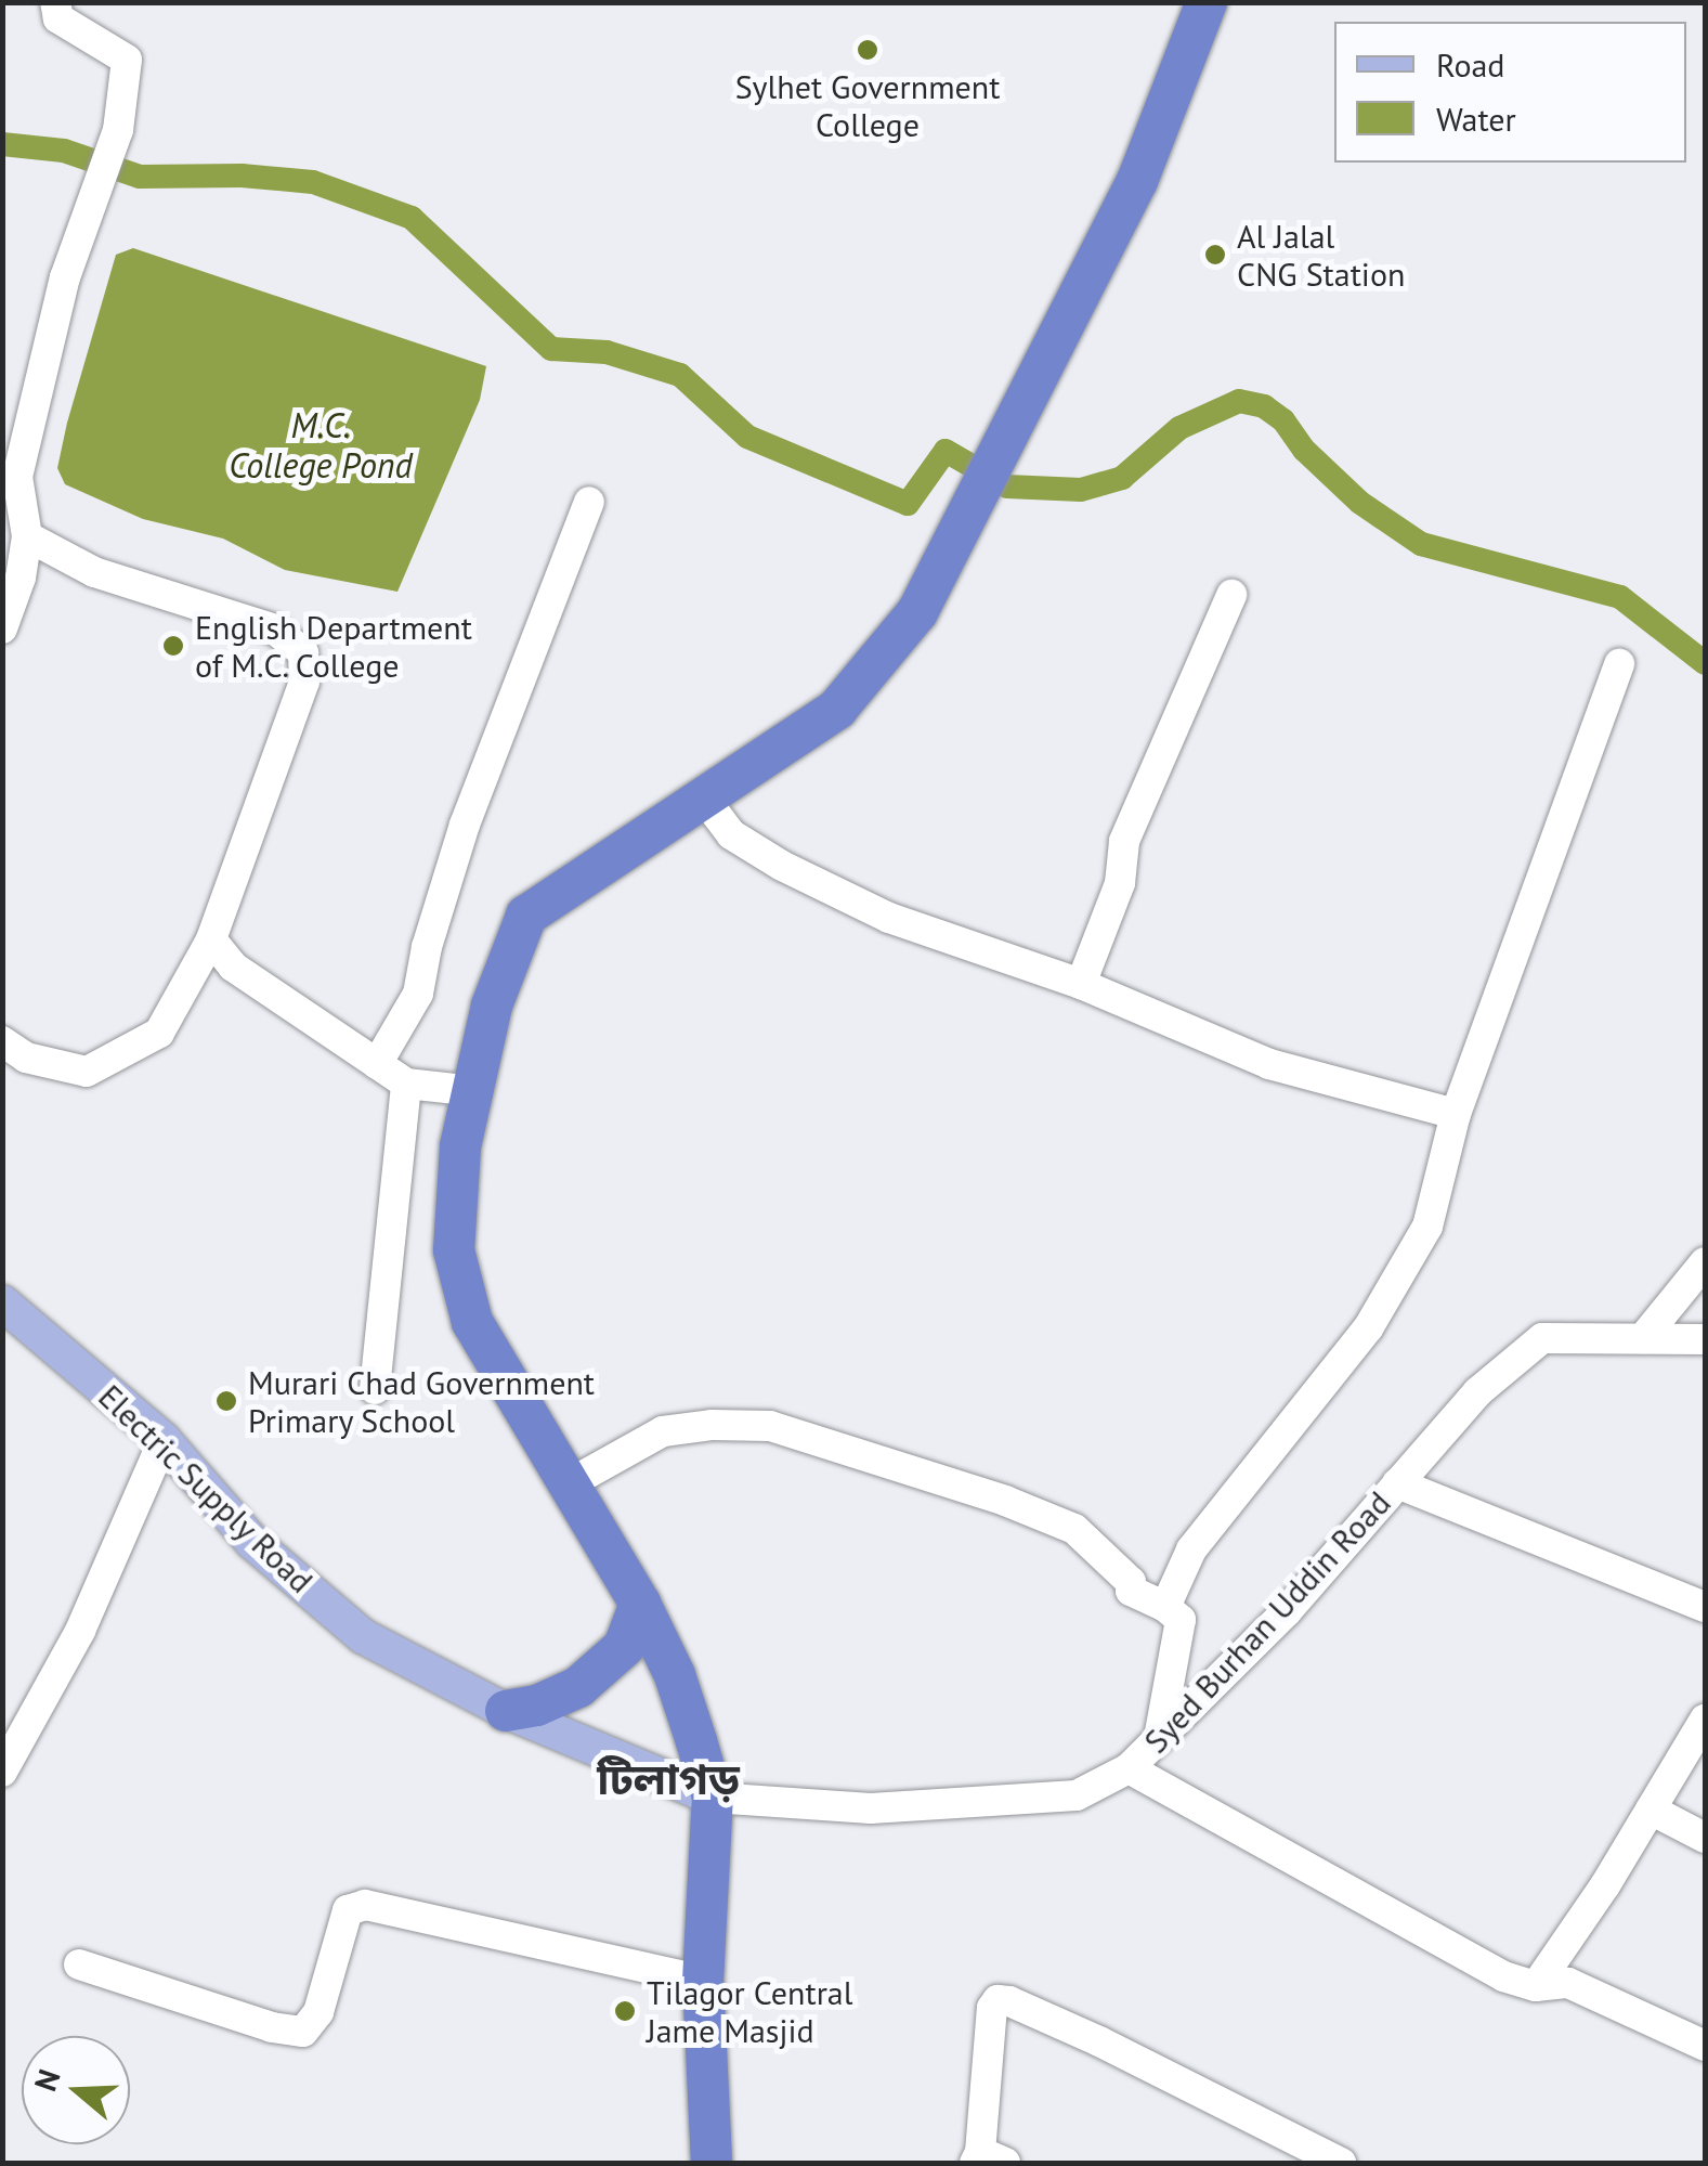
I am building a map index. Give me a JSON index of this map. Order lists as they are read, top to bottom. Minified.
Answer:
{"streets":{"main road":["Electric Supply Road"],"street":["Syed Burhan Uddin Road"]},"crossings":[["Electric Supply Road","Syed Burhan Uddin Road"]],"districts":["টিলাগড়"],"water":["M.C. College Pond"],"places":["Sylhet Government College","Al Jalal CNG Station","English Department of M.C. College","Murari Chad Government Primary School","Tilagor Central Jame Masjid"],"legend":["Road","Water"],"north":"left"}
